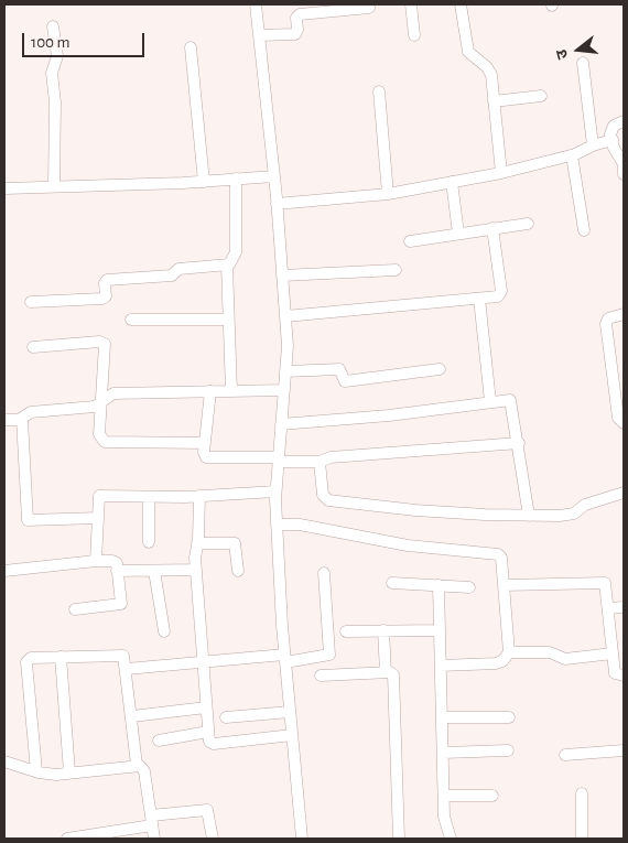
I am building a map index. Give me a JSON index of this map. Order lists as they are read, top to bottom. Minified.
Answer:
{"scale_bar":"100 m","north":"left"}
